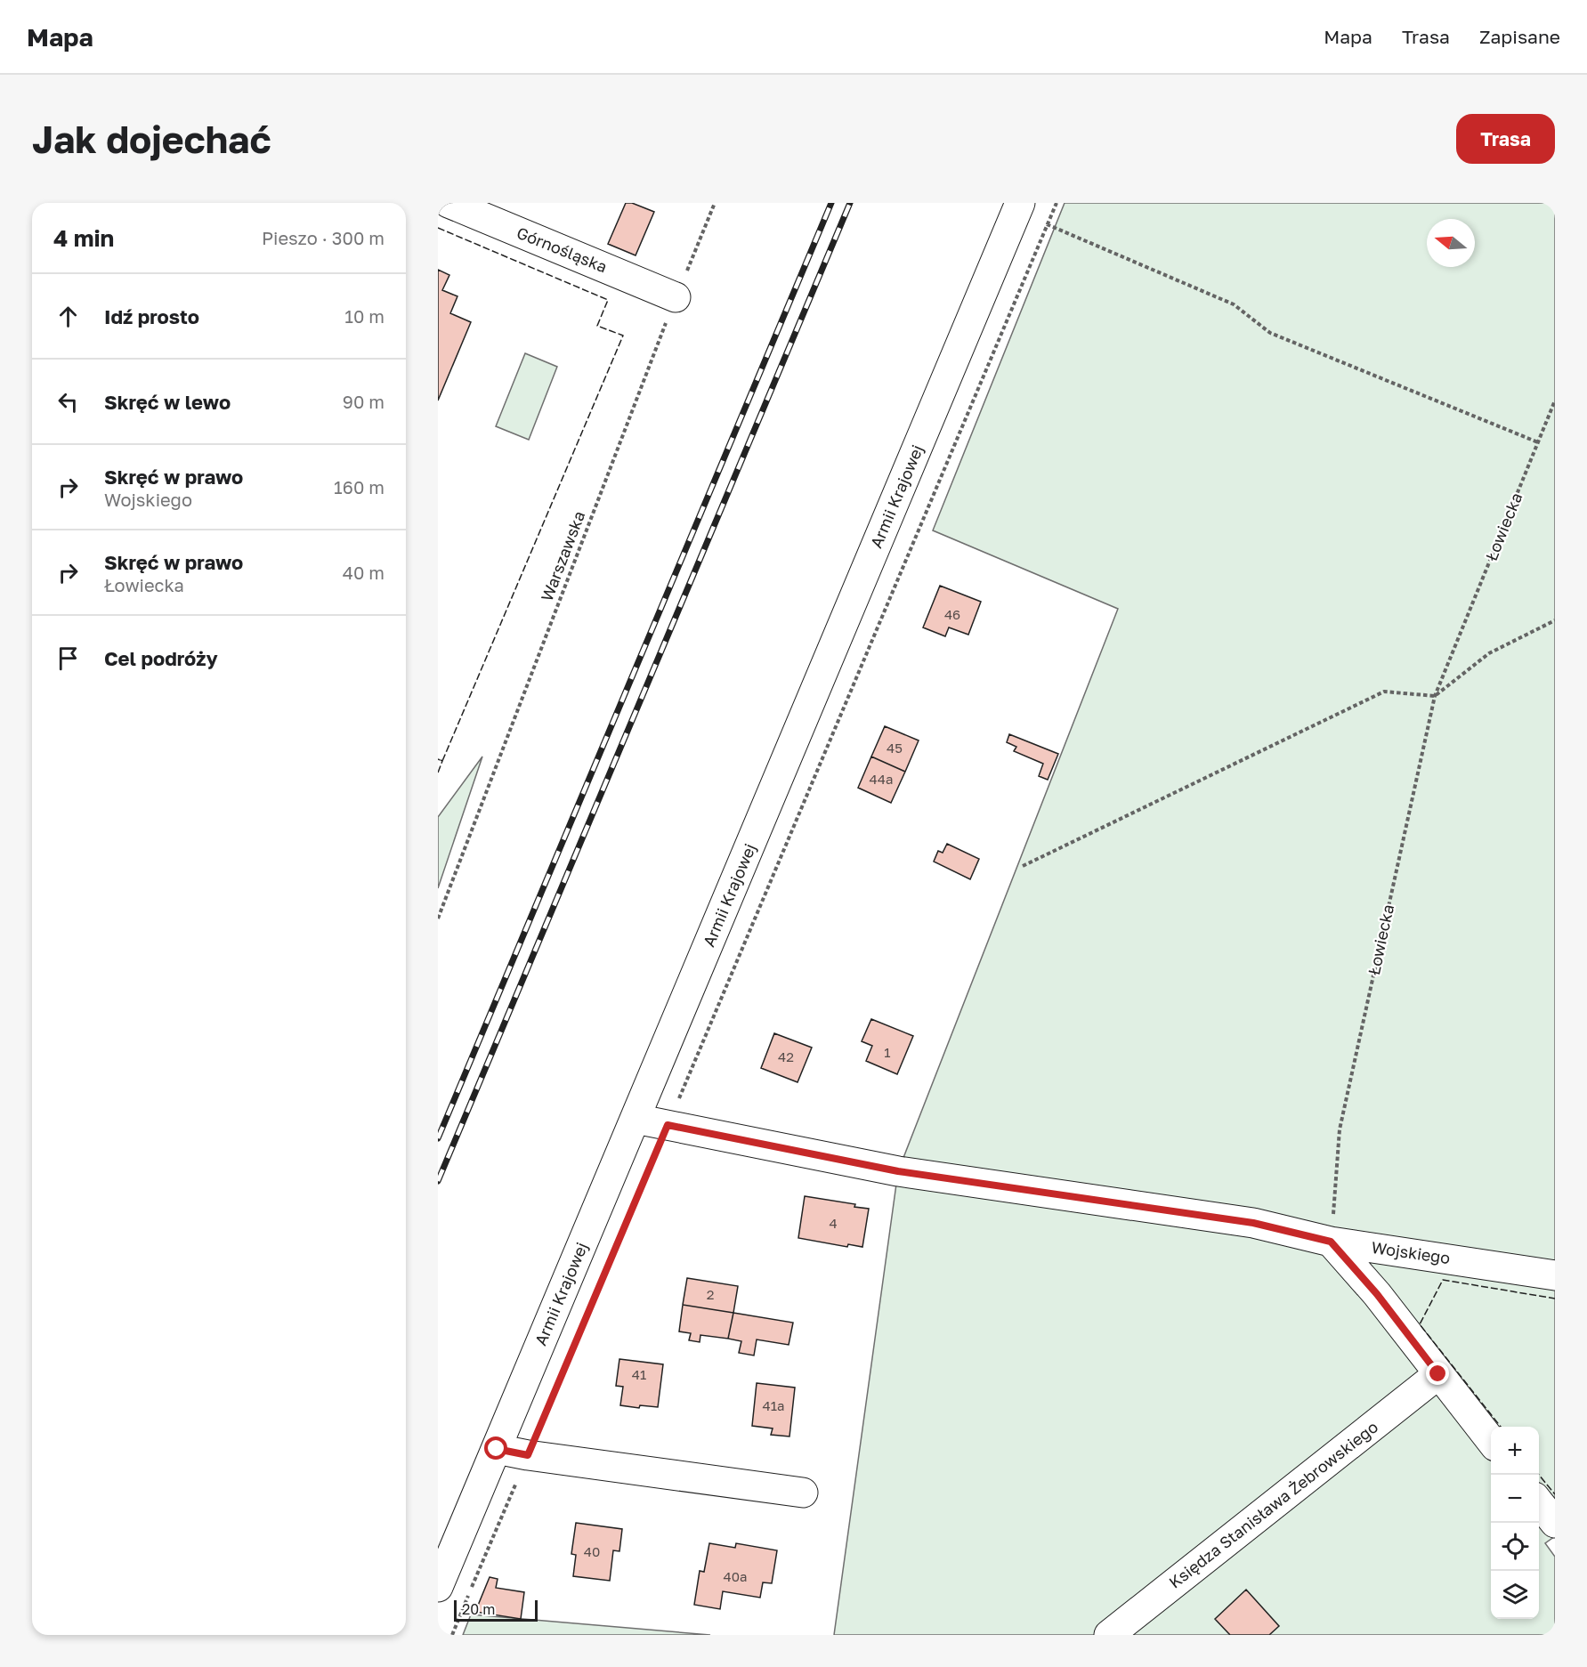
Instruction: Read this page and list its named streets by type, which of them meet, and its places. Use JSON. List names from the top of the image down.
{
  "streets": {
    "main road": [
      "Górnośląska",
      "Armii Krajowej",
      "Wojskiego",
      "Księdza Stanisława Żebrowskiego"
    ],
    "path": ["Łowiecka", "Warszawska"]
  },
  "crossings": [
    ["Górnośląska", "Warszawska"],
    ["Armii Krajowej", "Wojskiego"],
    ["Łowiecka", "Wojskiego"]
  ],
  "house_numbers": [
    "46",
    "45",
    "44a",
    "1",
    "42",
    "4",
    "2",
    "41",
    "41a",
    "40",
    "40a"
  ],
  "scale_bar": "20 m",
  "north": "left",
  "page": {
    "header": "Mapa",
    "nav": ["Mapa", "Trasa", "Zapisane"],
    "buttons": "Trasa",
    "title": "Jak dojechać",
    "heading": ["4 min", "Pieszo · 300 m"],
    "list": [
      ["Idź prosto", "10 m"],
      ["Skręć w lewo", "90 m"],
      ["Skręć w prawo", "Wojskiego", "160 m"],
      ["Skręć w prawo", "Łowiecka", "40 m"],
      "Cel podróży"
    ],
    "map_buttons": ["+", "−"],
    "scale": "20 m"
  }
}
